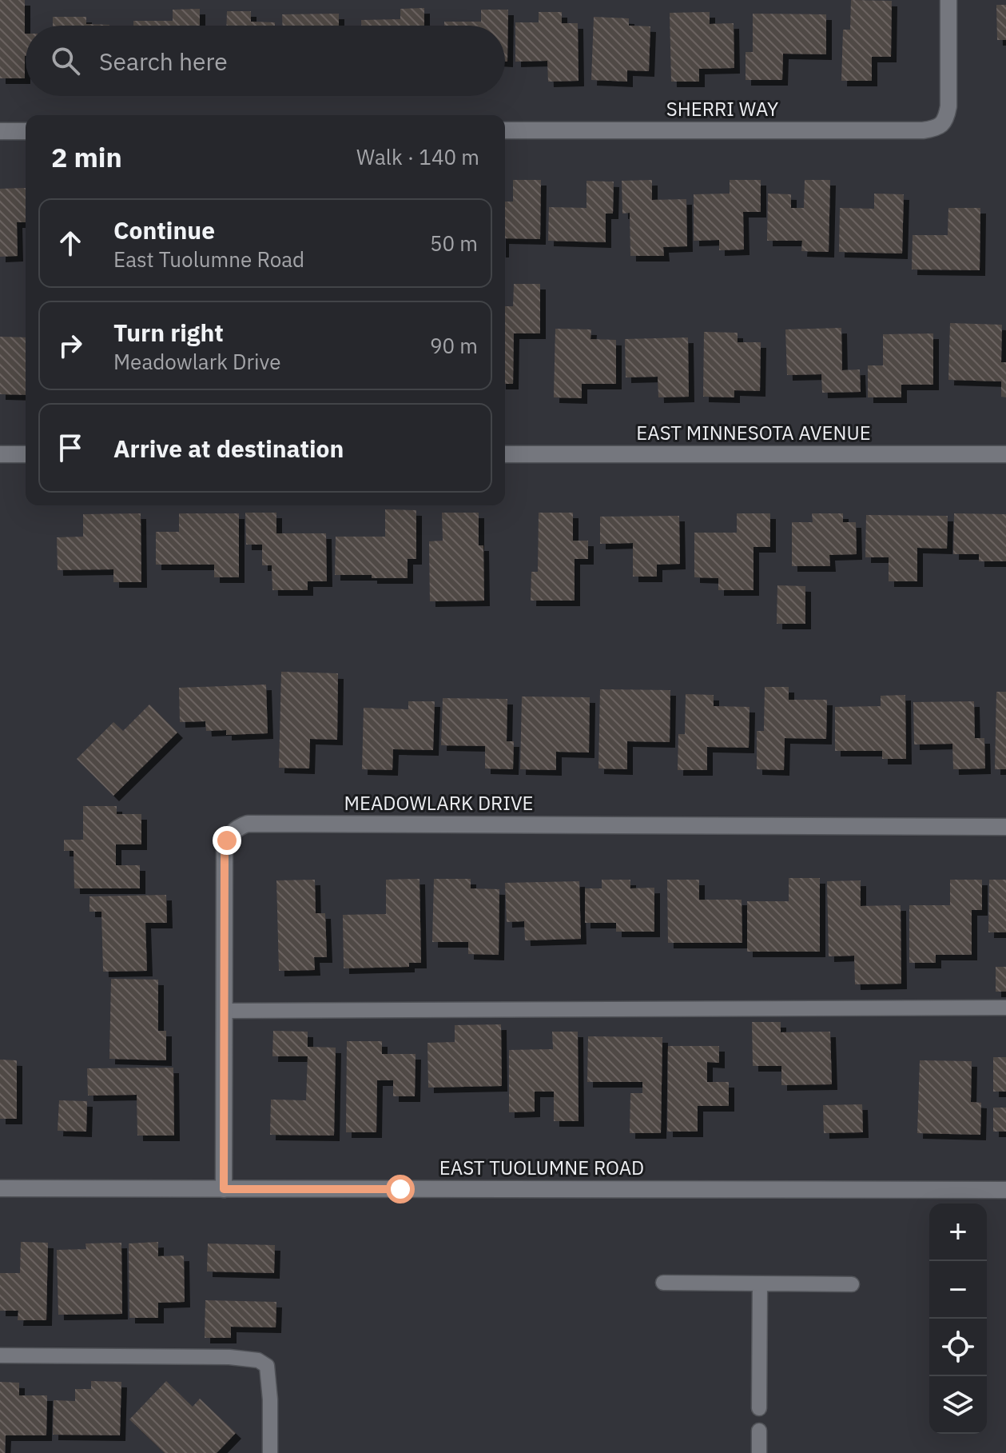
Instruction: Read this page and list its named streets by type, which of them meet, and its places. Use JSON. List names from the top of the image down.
{
  "streets": {
    "street": [
      "SHERRI WAY",
      "EAST MINNESOTA AVENUE",
      "MEADOWLARK DRIVE",
      "EAST TUOLUMNE ROAD"
    ]
  },
  "crossings": [
    ["MEADOWLARK DRIVE", "EAST TUOLUMNE ROAD"]
  ],
  "page": {
    "search": "Search here",
    "heading": ["2 min", "Walk · 140 m"],
    "list": [
      ["Continue", "East Tuolumne Road", "50 m"],
      ["Turn right", "Meadowlark Drive", "90 m"],
      "Arrive at destination"
    ],
    "map_buttons": ["+", "−"]
  }
}
